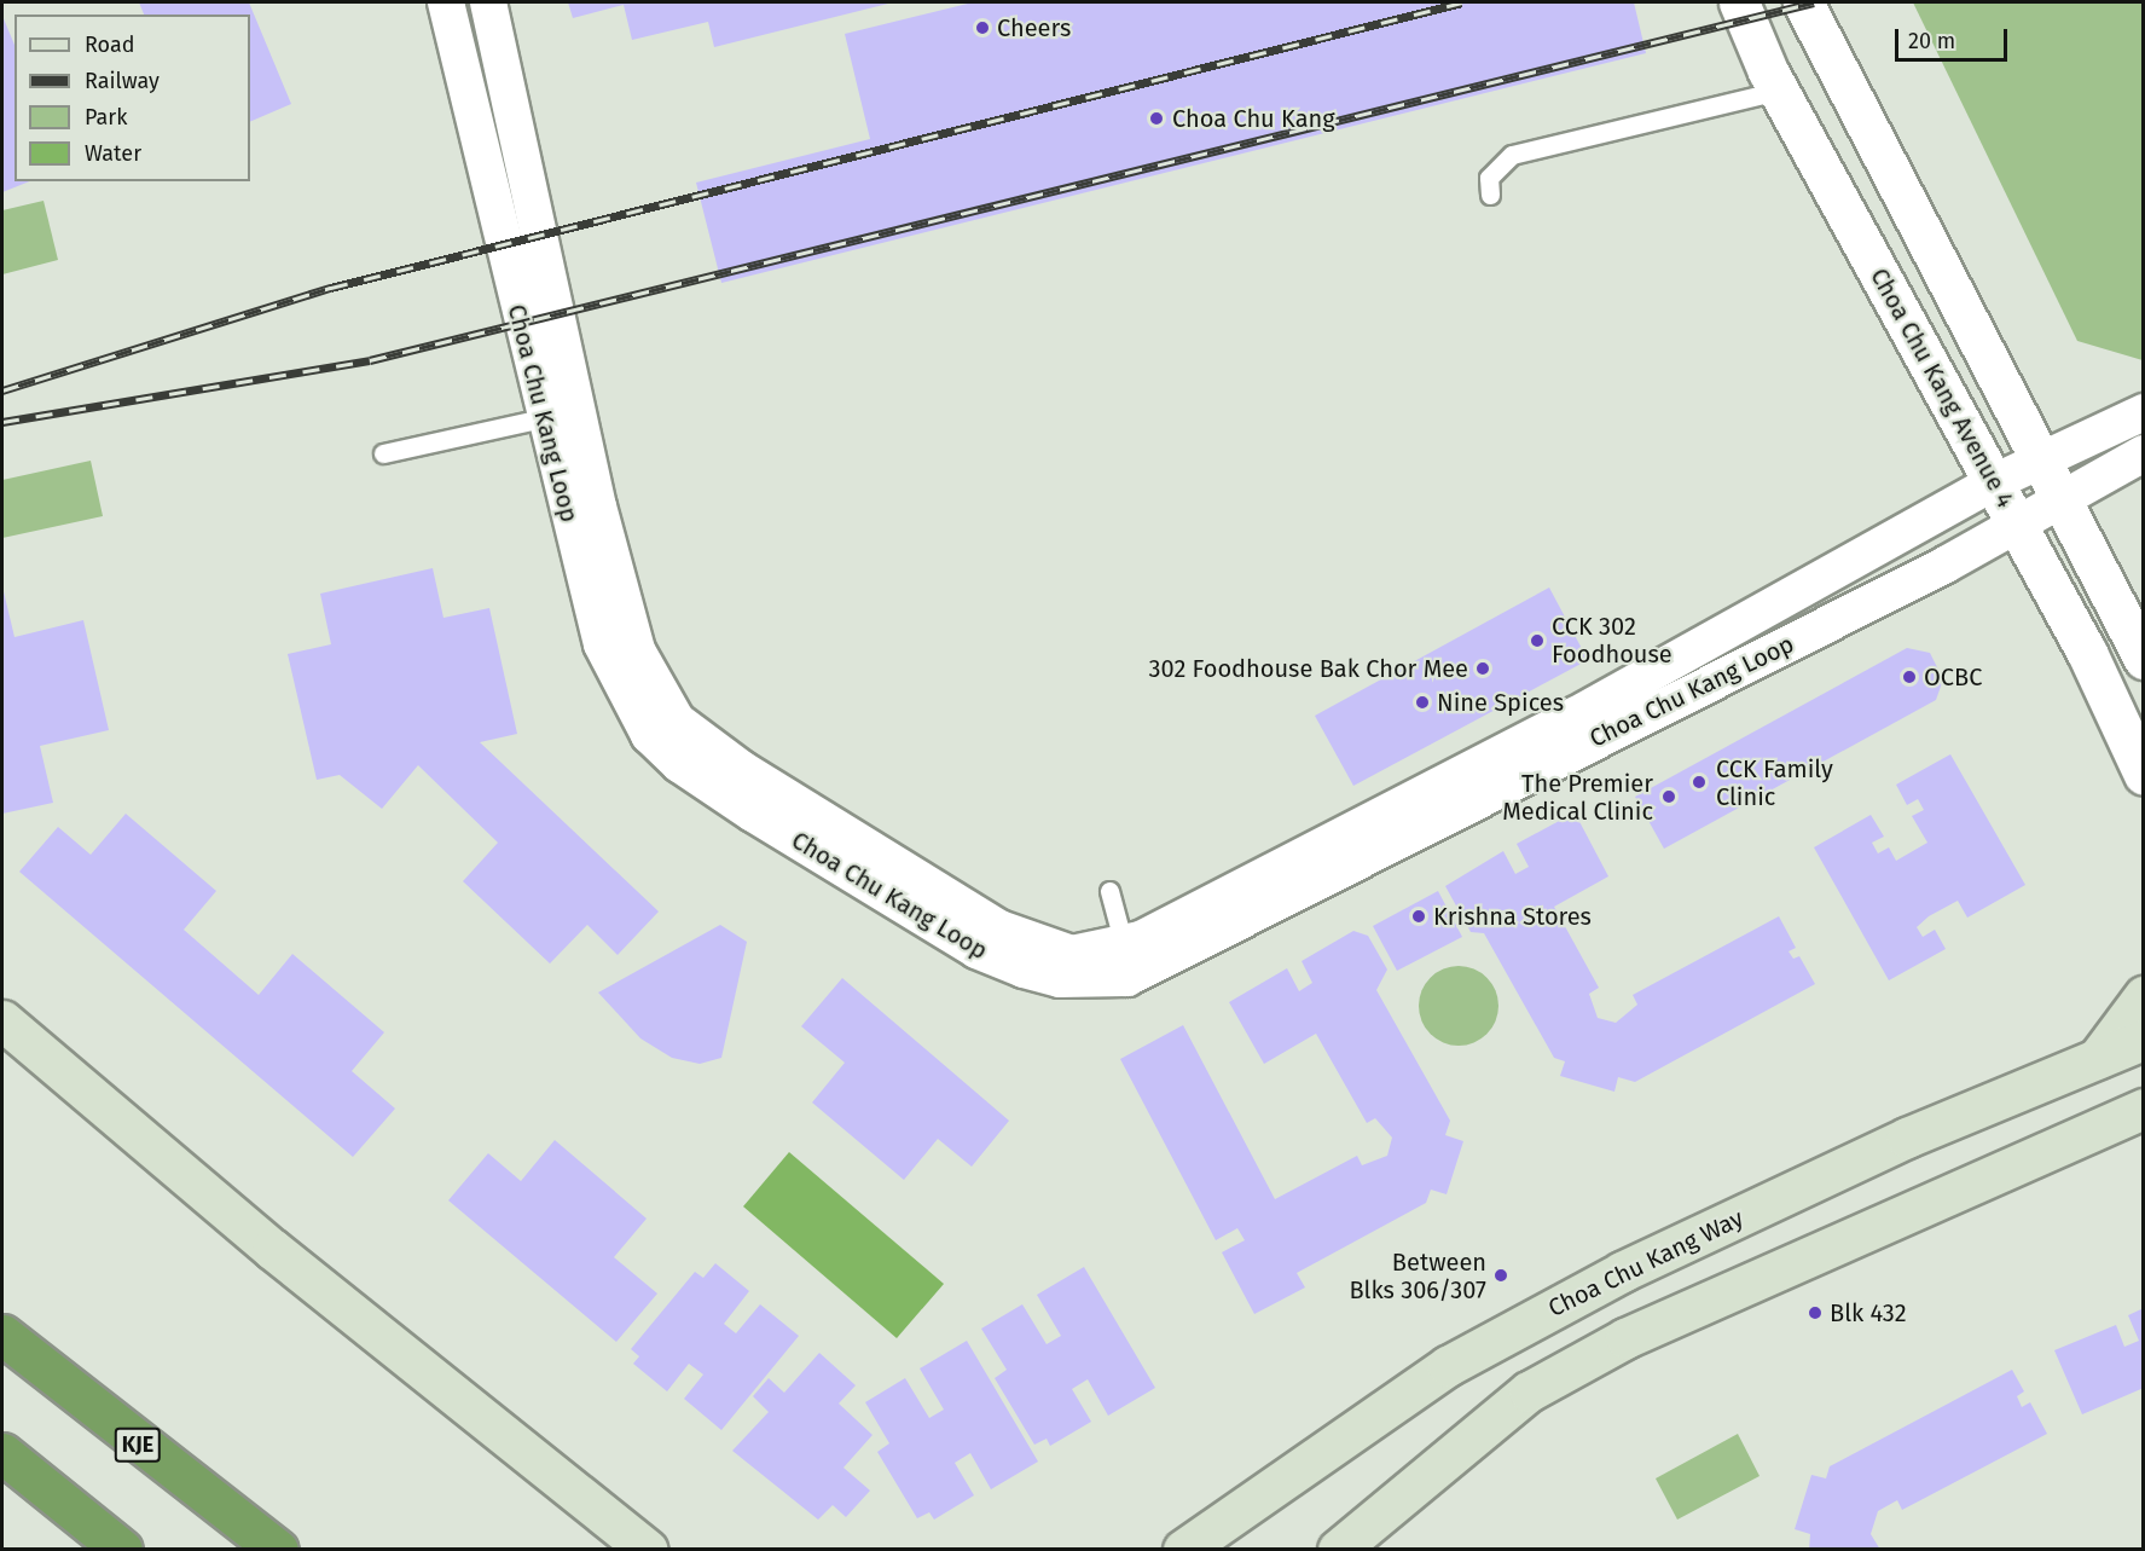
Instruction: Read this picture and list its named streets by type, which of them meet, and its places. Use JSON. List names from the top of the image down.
{
  "streets": {
    "highway": ["KJE"],
    "main road": ["Choa Chu Kang Way"],
    "street": ["Choa Chu Kang Avenue 4", "Choa Chu Kang Loop"]
  },
  "crossings": [
    ["Choa Chu Kang Avenue 4", "Choa Chu Kang Loop"]
  ],
  "places": [
    "Cheers",
    "Choa Chu Kang",
    "CCK 302 Foodhouse",
    "302 Foodhouse Bak Chor Mee",
    "OCBC",
    "Nine Spices",
    "CCK Family Clinic",
    "The Premier Medical Clinic",
    "Krishna Stores",
    "Between Blks 306/307",
    "Blk 432"
  ],
  "legend": [
    "Road",
    "Railway",
    "Park",
    "Water"
  ],
  "scale_bar": "20 m"
}
